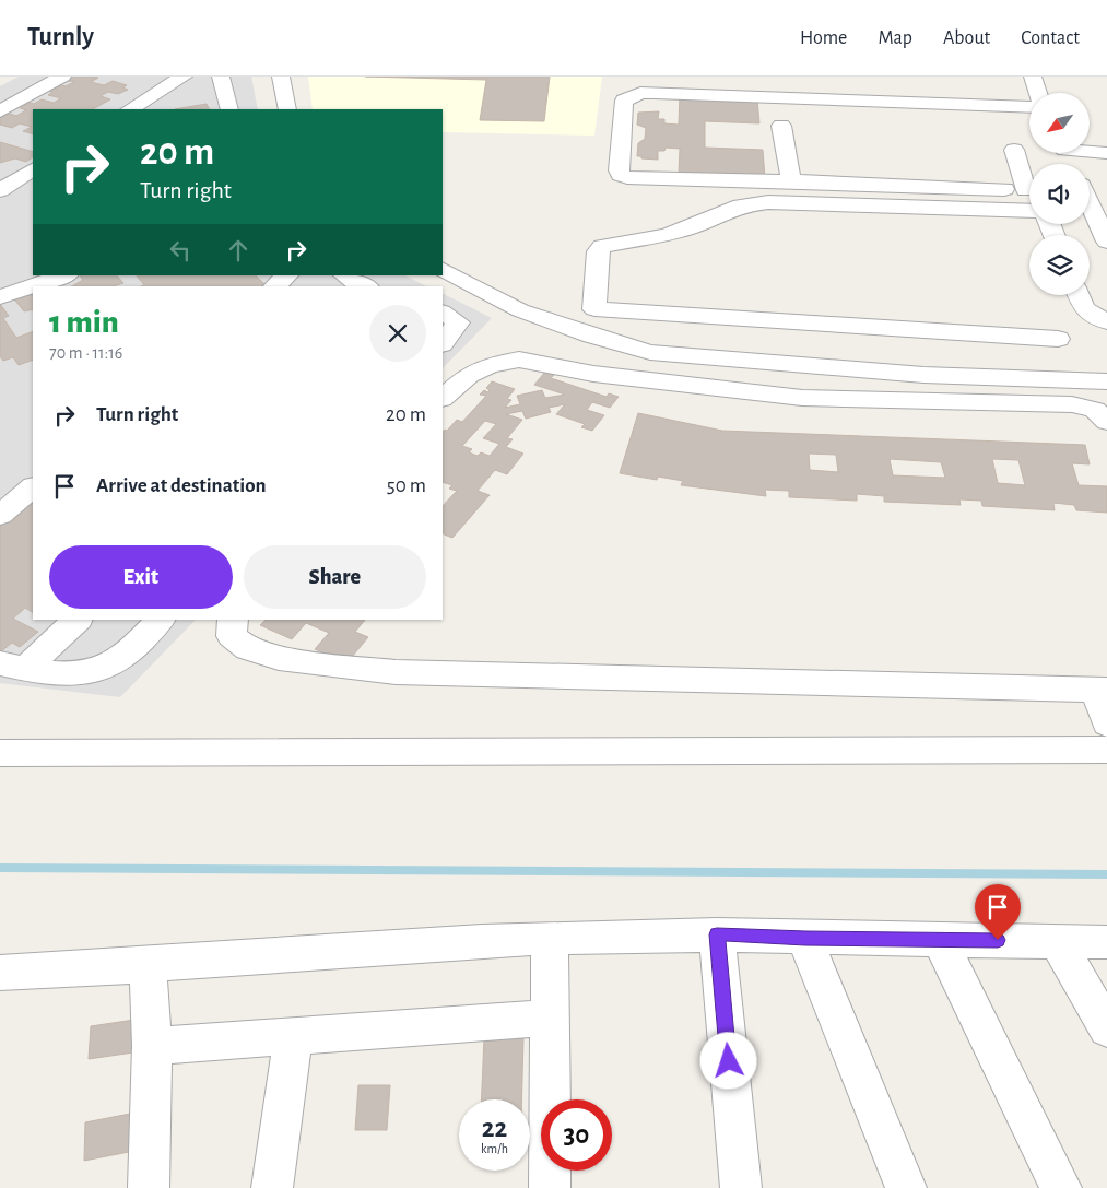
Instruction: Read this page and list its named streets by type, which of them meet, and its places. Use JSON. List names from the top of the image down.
{
  "north": "bottom left",
  "page": {
    "header": "Turnly",
    "nav": [
      "Home",
      "Map",
      "About",
      "Contact"
    ],
    "turn": ["20 m", "Turn right"],
    "heading": ["1 min", "70 m · 11:16"],
    "list": [
      {
        "name": "Turn right",
        "value": "20 m"
      },
      {
        "name": "Arrive at destination",
        "value": "50 m"
      }
    ],
    "buttons": ["Exit", "Share"],
    "speed": "22 km/h",
    "limit": "30"
  }
}
